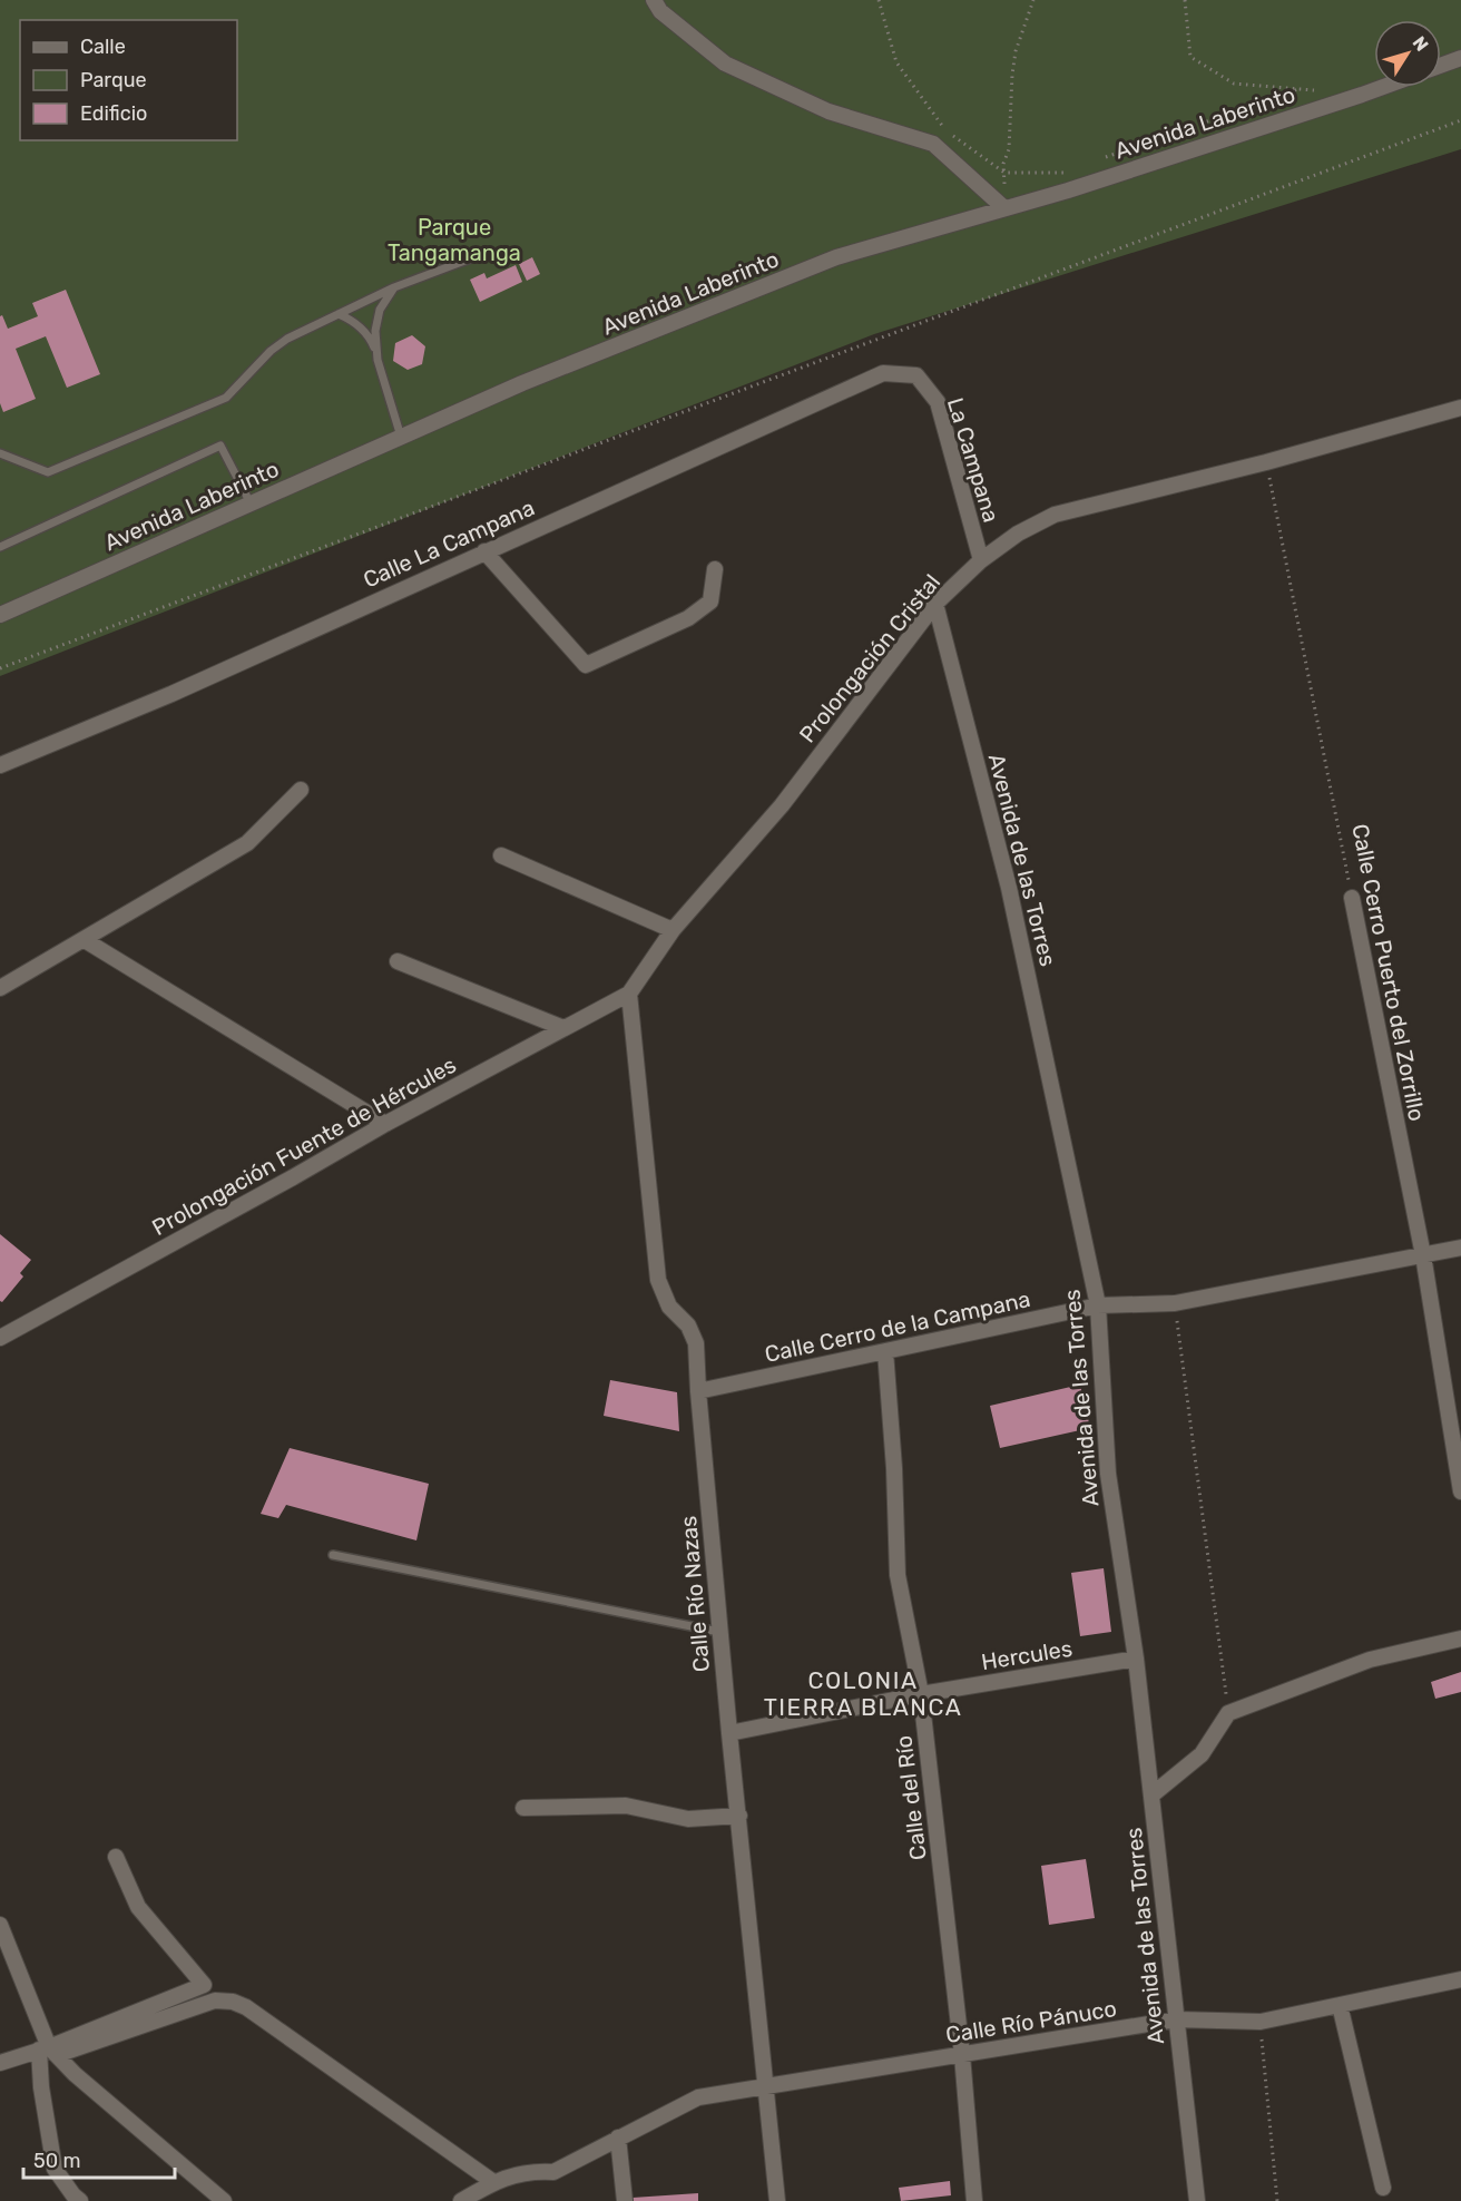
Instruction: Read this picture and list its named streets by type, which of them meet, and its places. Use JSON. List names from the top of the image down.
{
  "streets": {
    "street": [
      "Avenida Laberinto",
      "La Campana",
      "Calle La Campana",
      "Prolongación Cristal",
      "Avenida de las Torres",
      "Calle Cerro Puerto del Zorrillo",
      "Prolongación Fuente de Hércules",
      "Calle Cerro de la Campana",
      "Calle Río Nazas",
      "Hercules",
      "Calle del Río",
      "Calle Río Pánuco"
    ]
  },
  "crossings": [
    ["La Campana", "Calle La Campana"],
    ["La Campana", "Prolongación Cristal"],
    ["Prolongación Cristal", "Avenida de las Torres"],
    ["Prolongación Cristal", "Calle Cerro Puerto del Zorrillo"],
    ["Prolongación Cristal", "Prolongación Fuente de Hércules"],
    ["Prolongación Cristal", "Calle Río Nazas"],
    ["Avenida de las Torres", "Calle Cerro de la Campana"],
    ["Avenida de las Torres", "Hercules"],
    ["Avenida de las Torres", "Calle Río Pánuco"],
    ["Calle Cerro Puerto del Zorrillo", "Calle Cerro de la Campana"],
    ["Prolongación Fuente de Hércules", "Calle Río Nazas"],
    ["Calle Cerro de la Campana", "Calle Río Nazas"],
    ["Calle Cerro de la Campana", "Calle del Río"],
    ["Calle Río Nazas", "Hercules"],
    ["Calle Río Nazas", "Calle Río Pánuco"],
    ["Hercules", "Calle del Río"],
    ["Calle del Río", "Calle Río Pánuco"]
  ],
  "districts": ["COLONIA TIERRA BLANCA"],
  "parks": ["Parque Tangamanga"],
  "legend": ["Calle", "Parque", "Edificio"],
  "scale_bar": "50 m",
  "north": "top right"
}
